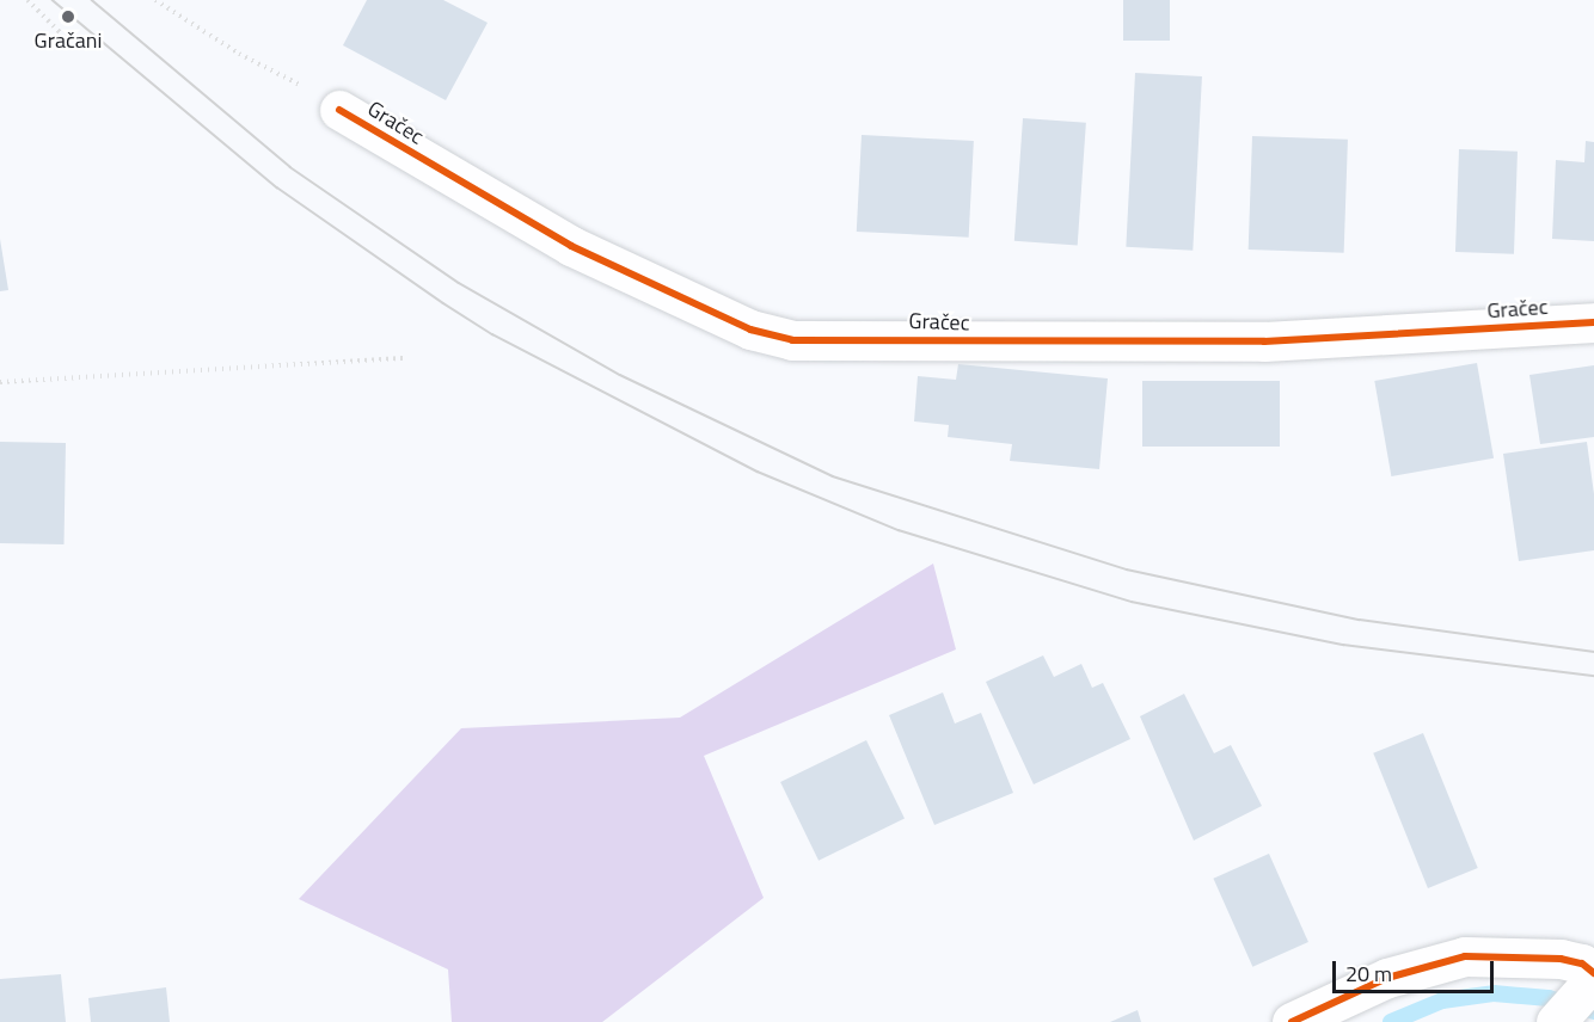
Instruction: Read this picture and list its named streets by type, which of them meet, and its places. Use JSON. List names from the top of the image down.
{
  "streets": {
    "street": ["Gračec"]
  },
  "places": ["Gračani"],
  "scale_bar": "20 m"
}
